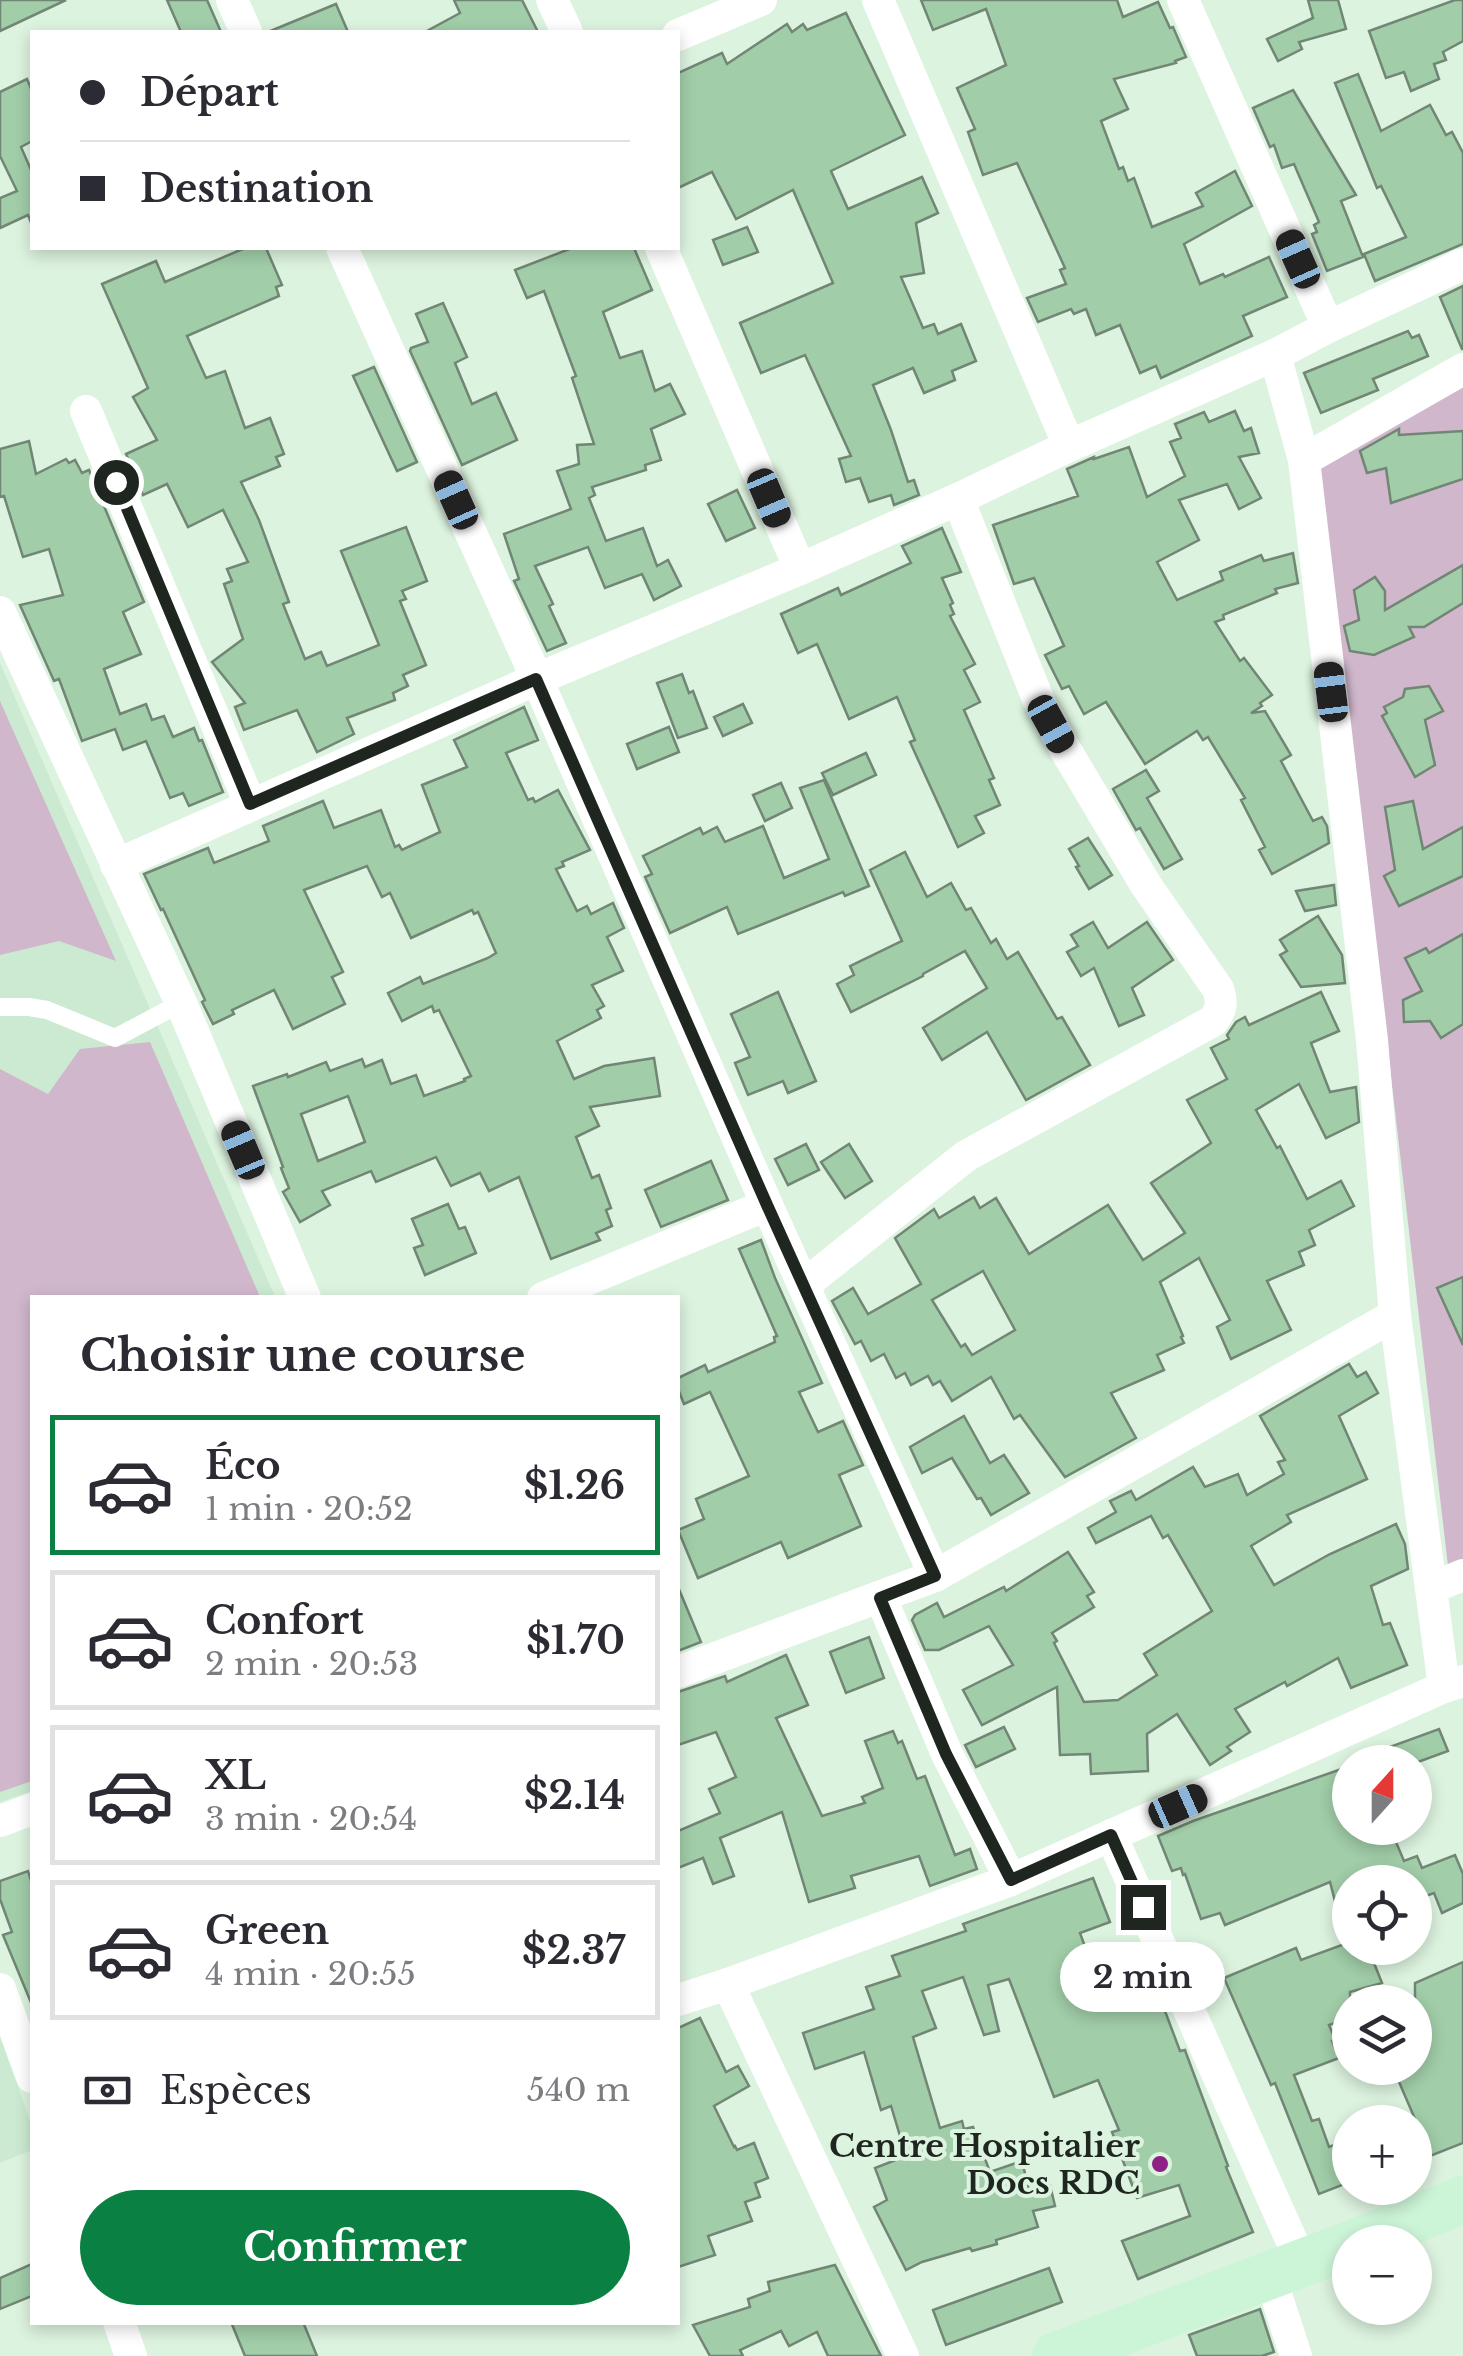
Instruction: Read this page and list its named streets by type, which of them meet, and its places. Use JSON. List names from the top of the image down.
{
  "places": ["Centre Hospitalier Docs RDC"],
  "north": "top",
  "page": {
    "banner": ["Départ", "Destination"],
    "heading": "Choisir une course",
    "list": [
      {
        "name": "Éco",
        "note": "1 min · 20:52",
        "value": "$1.26"
      },
      {
        "name": "Confort",
        "note": "2 min · 20:53",
        "value": "$1.70"
      },
      {
        "name": "XL",
        "note": "3 min · 20:54",
        "value": "$2.14"
      },
      {
        "name": "Green",
        "note": "4 min · 20:55",
        "value": "$2.37"
      }
    ],
    "map_buttons": ["+", "−"],
    "bubble": "2 min",
    "pay": ["Espèces", "540 m"],
    "buttons": "Confirmer"
  }
}
